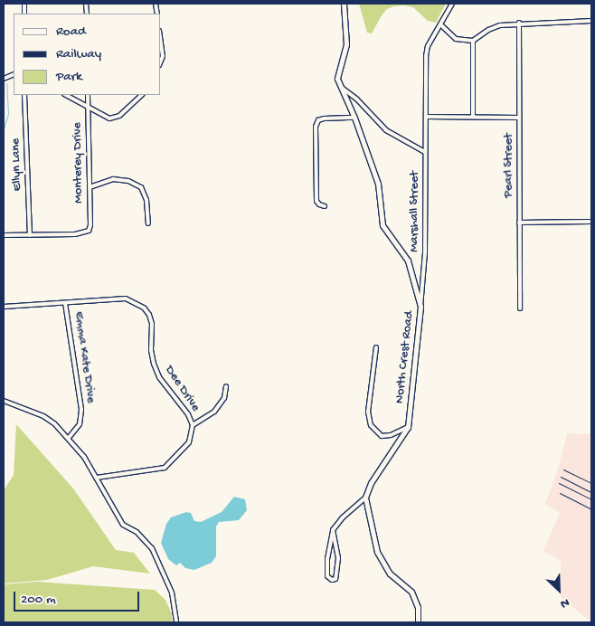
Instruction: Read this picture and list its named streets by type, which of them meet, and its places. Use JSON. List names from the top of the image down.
{
  "streets": {
    "street": [
      "Monterey Drive",
      "Ellyn Lane",
      "Pearl Street",
      "Marshall Street",
      "Emma Kate Drive",
      "North Crest Road",
      "Dee Drive"
    ]
  },
  "crossings": [
    ["Monterey Drive", "Ellyn Lane"],
    ["Marshall Street", "North Crest Road"],
    ["Emma Kate Drive", "Dee Drive"]
  ],
  "legend": ["Road", "Railway", "Park"],
  "scale_bar": "200 m",
  "north": "bottom right"
}
